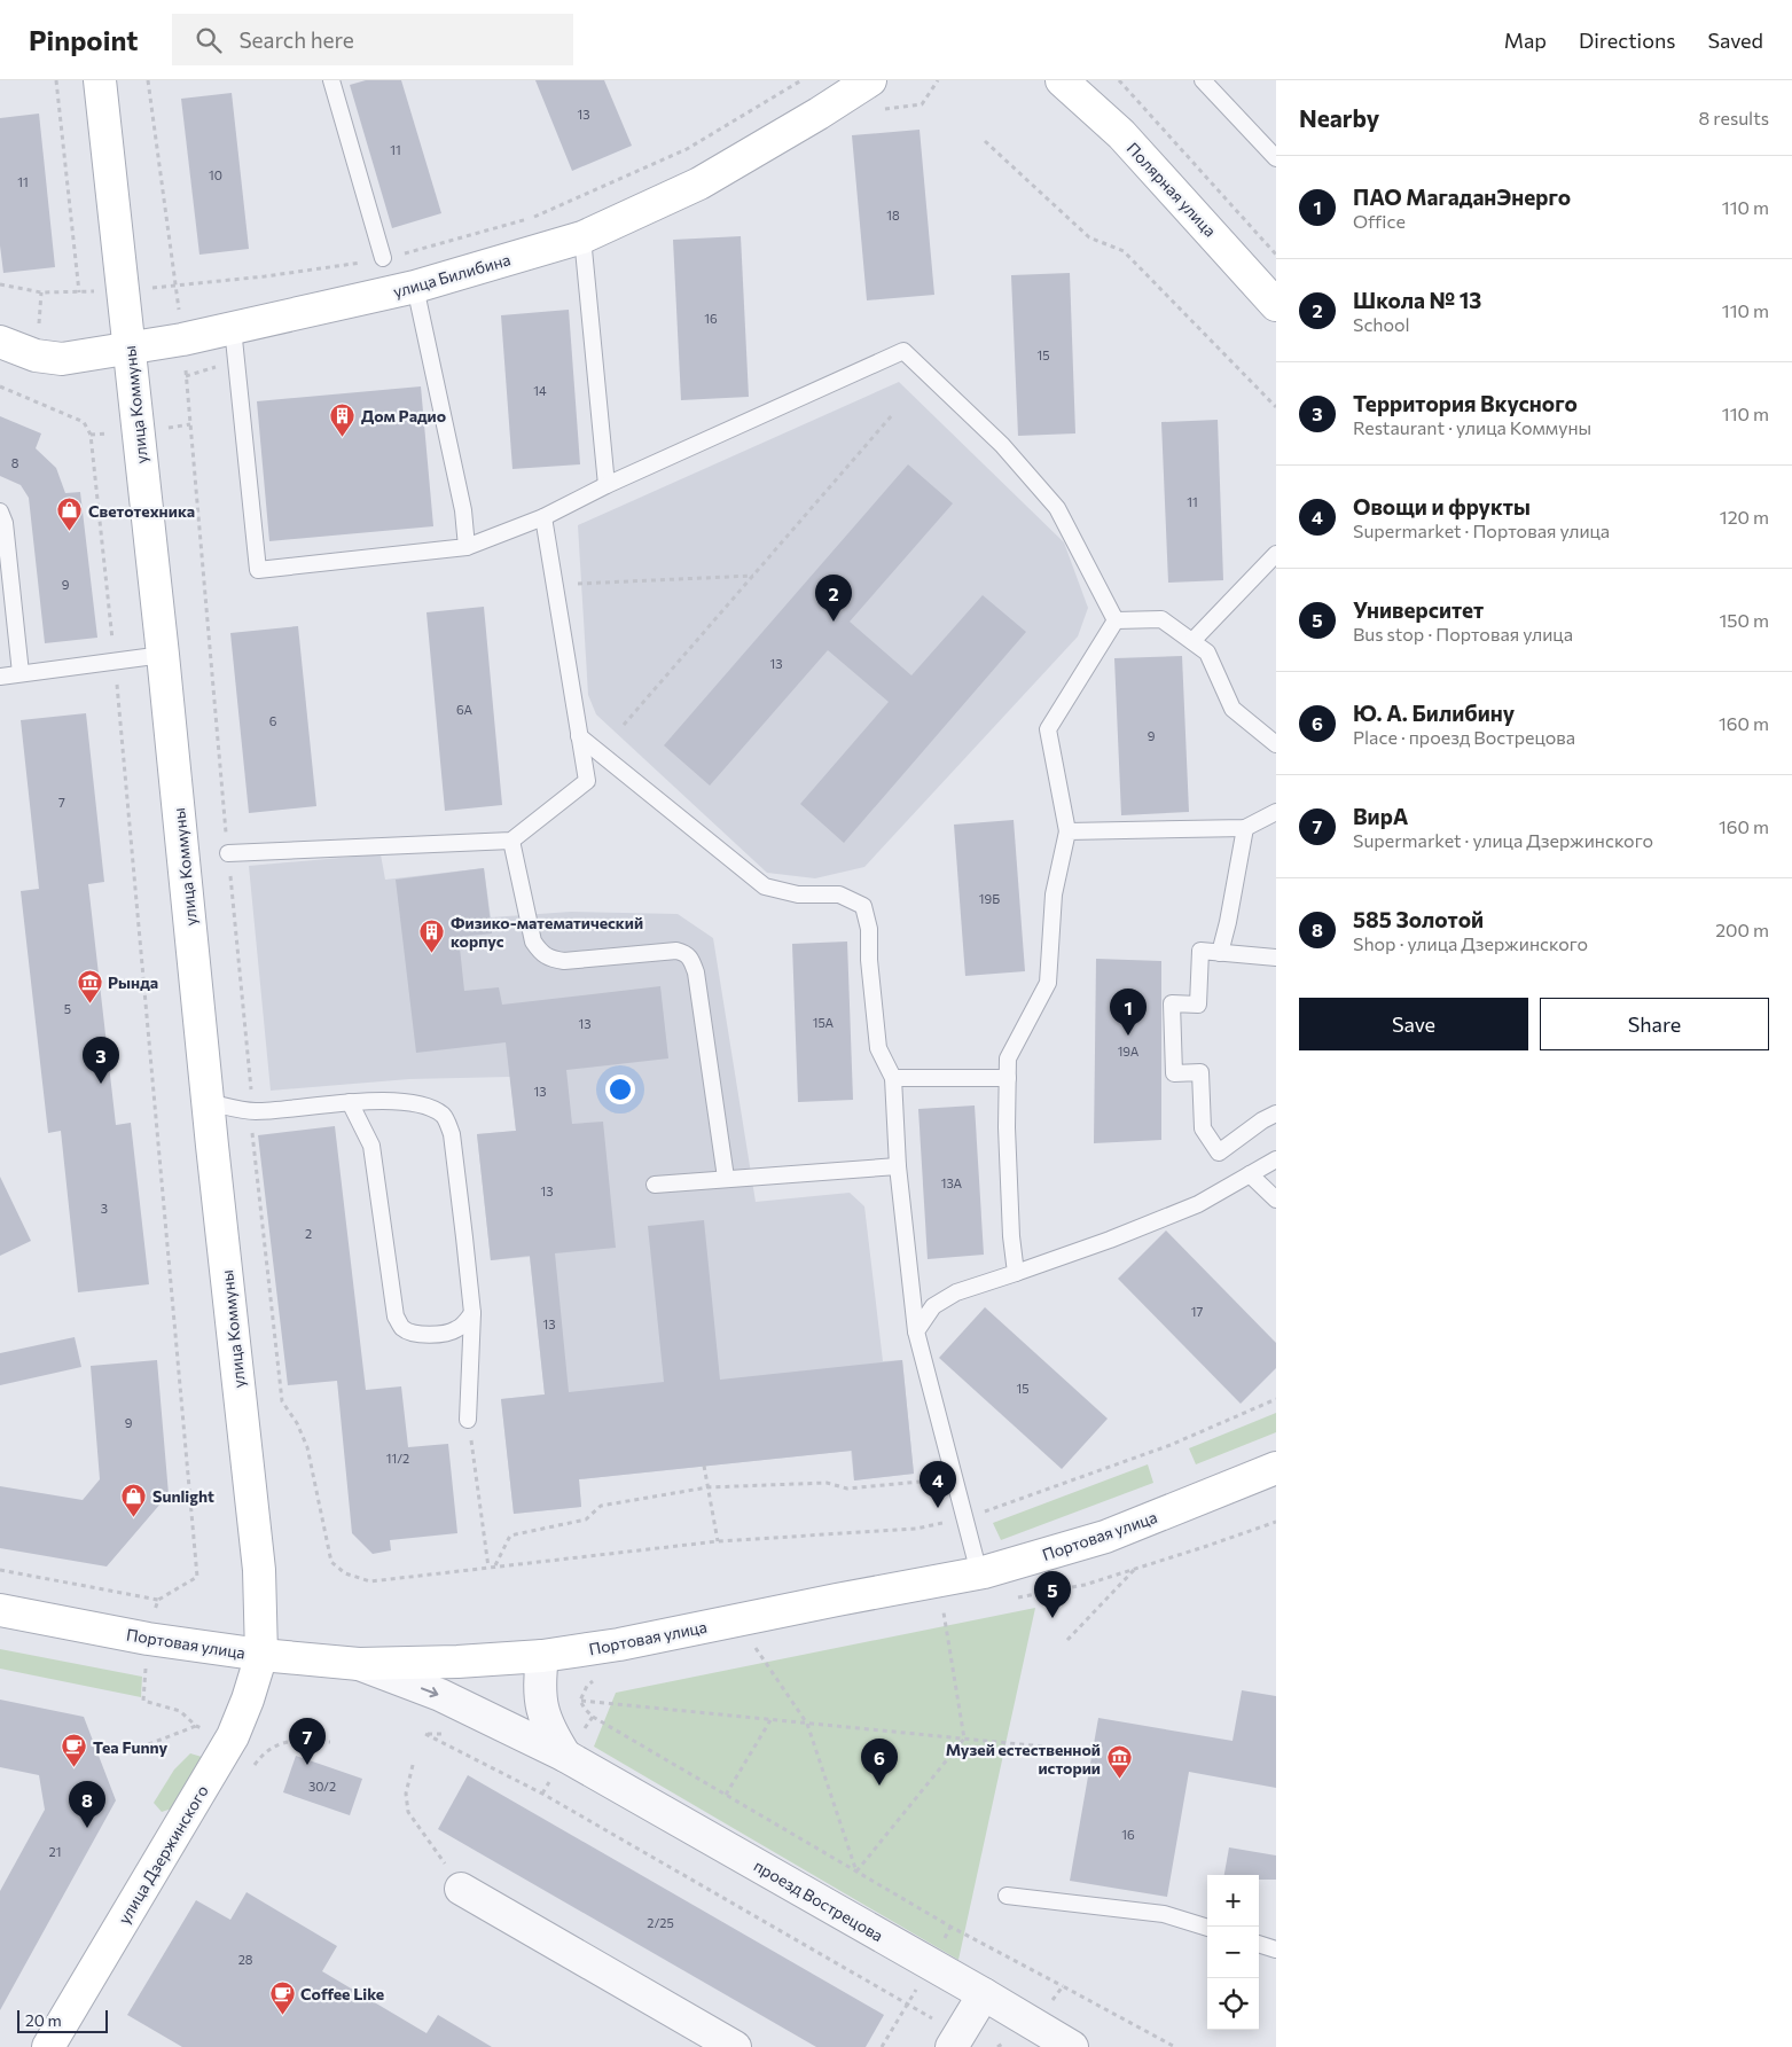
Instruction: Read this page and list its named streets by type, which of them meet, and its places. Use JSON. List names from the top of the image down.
{
  "streets": {
    "street": [
      "Полярная улица",
      "улица Билибина",
      "улица Коммуны",
      "Портовая улица",
      "улица Дзержинского",
      "проезд Вострецова"
    ]
  },
  "crossings": [
    ["улица Билибина", "улица Коммуны"],
    ["улица Коммуны", "Портовая улица"],
    ["улица Коммуны", "улица Дзержинского"],
    ["Портовая улица", "улица Дзержинского"],
    ["Портовая улица", "проезд Вострецова"]
  ],
  "places": {
    "building": ["Дом Радио", "Физико-математический корпус"],
    "shop": ["Светотехника", "Sunlight"],
    "museum": ["Рында", "Музей естественной истории"],
    "cafe": ["Tea Funny", "Coffee Like"]
  },
  "house_numbers": [
    "13",
    "11",
    "10",
    "11",
    "18",
    "16",
    "15",
    "14",
    "8",
    "11",
    "9",
    "13",
    "6А",
    "6",
    "9",
    "7",
    "19Б",
    "5",
    "15А",
    "13",
    "19А",
    "13",
    "13А",
    "13",
    "3",
    "2",
    "17",
    "13",
    "15",
    "9",
    "11/2",
    "30/2",
    "16",
    "21",
    "2/25",
    "28"
  ],
  "scale_bar": "20 m",
  "page": {
    "header": "Pinpoint",
    "search": "Search here",
    "nav": ["Map", "Directions", "Saved"],
    "heading": ["Nearby", "8 results"],
    "list": [
      {
        "mark": "1",
        "name": "ПАО МагаданЭнерго",
        "note": "Office",
        "value": "110 m"
      },
      {
        "mark": "2",
        "name": "Школа № 13",
        "note": "School",
        "value": "110 m"
      },
      {
        "mark": "3",
        "name": "Территория Вкусного",
        "note": "Restaurant · улица Коммуны",
        "value": "110 m"
      },
      {
        "mark": "4",
        "name": "Овощи и фрукты",
        "note": "Supermarket · Портовая улица",
        "value": "120 m"
      },
      {
        "mark": "5",
        "name": "Университет",
        "note": "Bus stop · Портовая улица",
        "value": "150 m"
      },
      {
        "mark": "6",
        "name": "Ю. А. Билибину",
        "note": "Place · проезд Вострецова",
        "value": "160 m"
      },
      {
        "mark": "7",
        "name": "ВирА",
        "note": "Supermarket · улица Дзержинского",
        "value": "160 m"
      },
      {
        "mark": "8",
        "name": "585 Золотой",
        "note": "Shop · улица Дзержинского",
        "value": "200 m"
      }
    ],
    "pins": [
      "2",
      "1",
      "3",
      "4",
      "5",
      "7",
      "6",
      "8"
    ],
    "buttons": ["Save", "Share"],
    "map_buttons": ["+", "−"],
    "scale": "20 m"
  }
}
